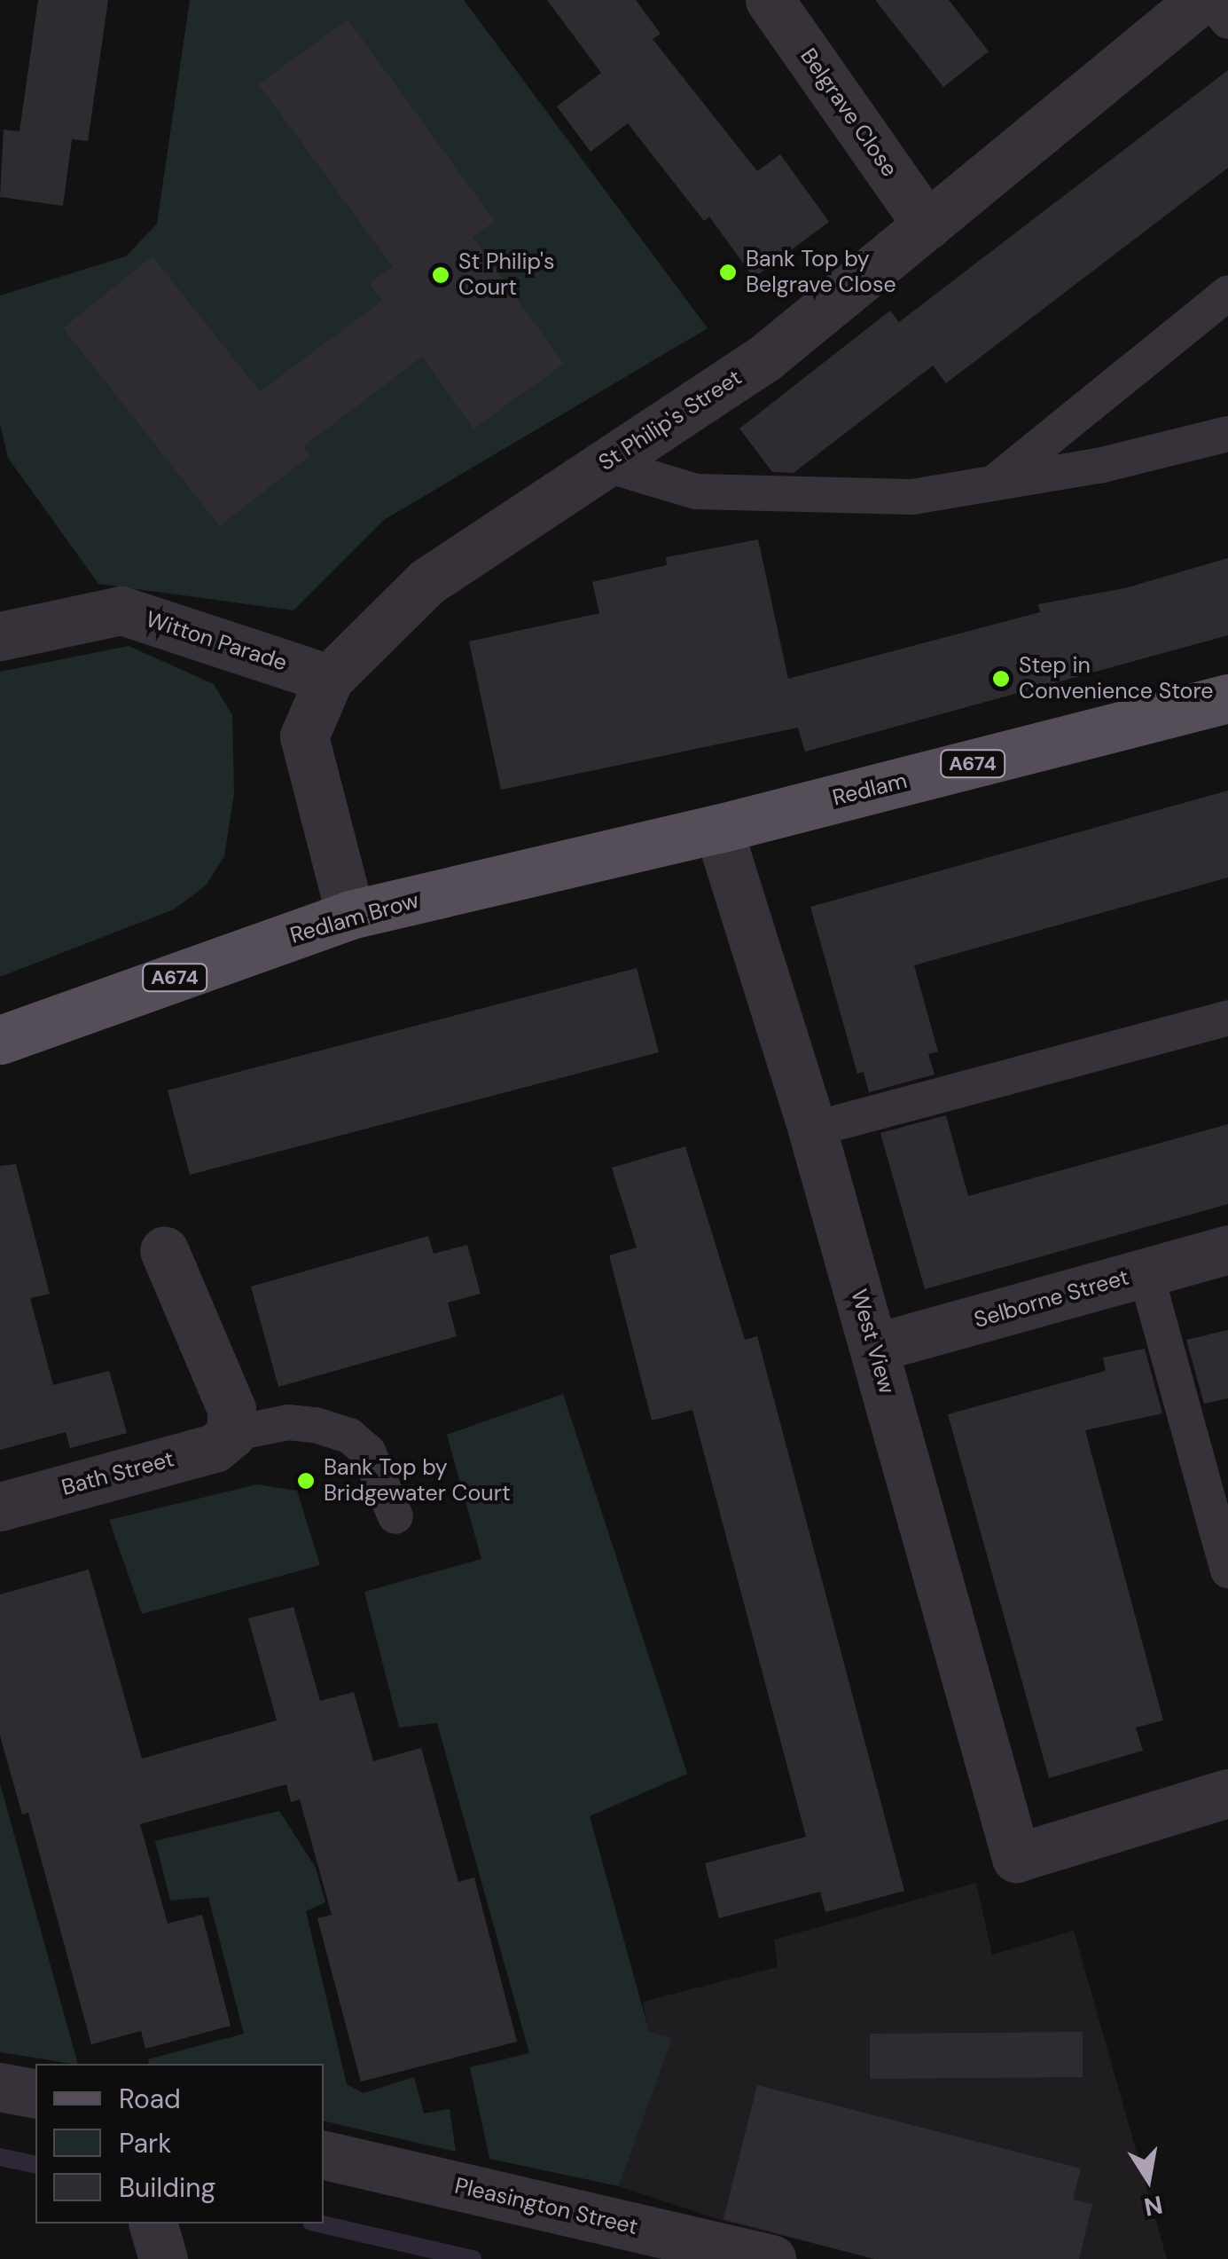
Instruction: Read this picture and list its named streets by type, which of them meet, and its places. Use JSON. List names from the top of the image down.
{
  "streets": {
    "main road": ["A674", "Redlam", "Redlam Brow"],
    "street": [
      "Belgrave Close",
      "St Philip's Street",
      "Witton Parade",
      "Selborne Street",
      "West View",
      "Bath Street",
      "Pleasington Street"
    ]
  },
  "crossings": [
    ["Belgrave Close", "St Philip's Street"],
    ["St Philip's Street", "Witton Parade"],
    ["St Philip's Street", "Redlam Brow"],
    ["Redlam", "Redlam Brow"],
    ["Redlam", "West View"],
    ["Redlam Brow", "West View"],
    ["Selborne Street", "West View"]
  ],
  "places": [
    "Bank Top by Belgrave Close",
    "St Philip's Court",
    "Step in Convenience Store",
    "Bank Top by Bridgewater Court"
  ],
  "legend": ["Road", "Park", "Building"],
  "north": "bottom"
}
